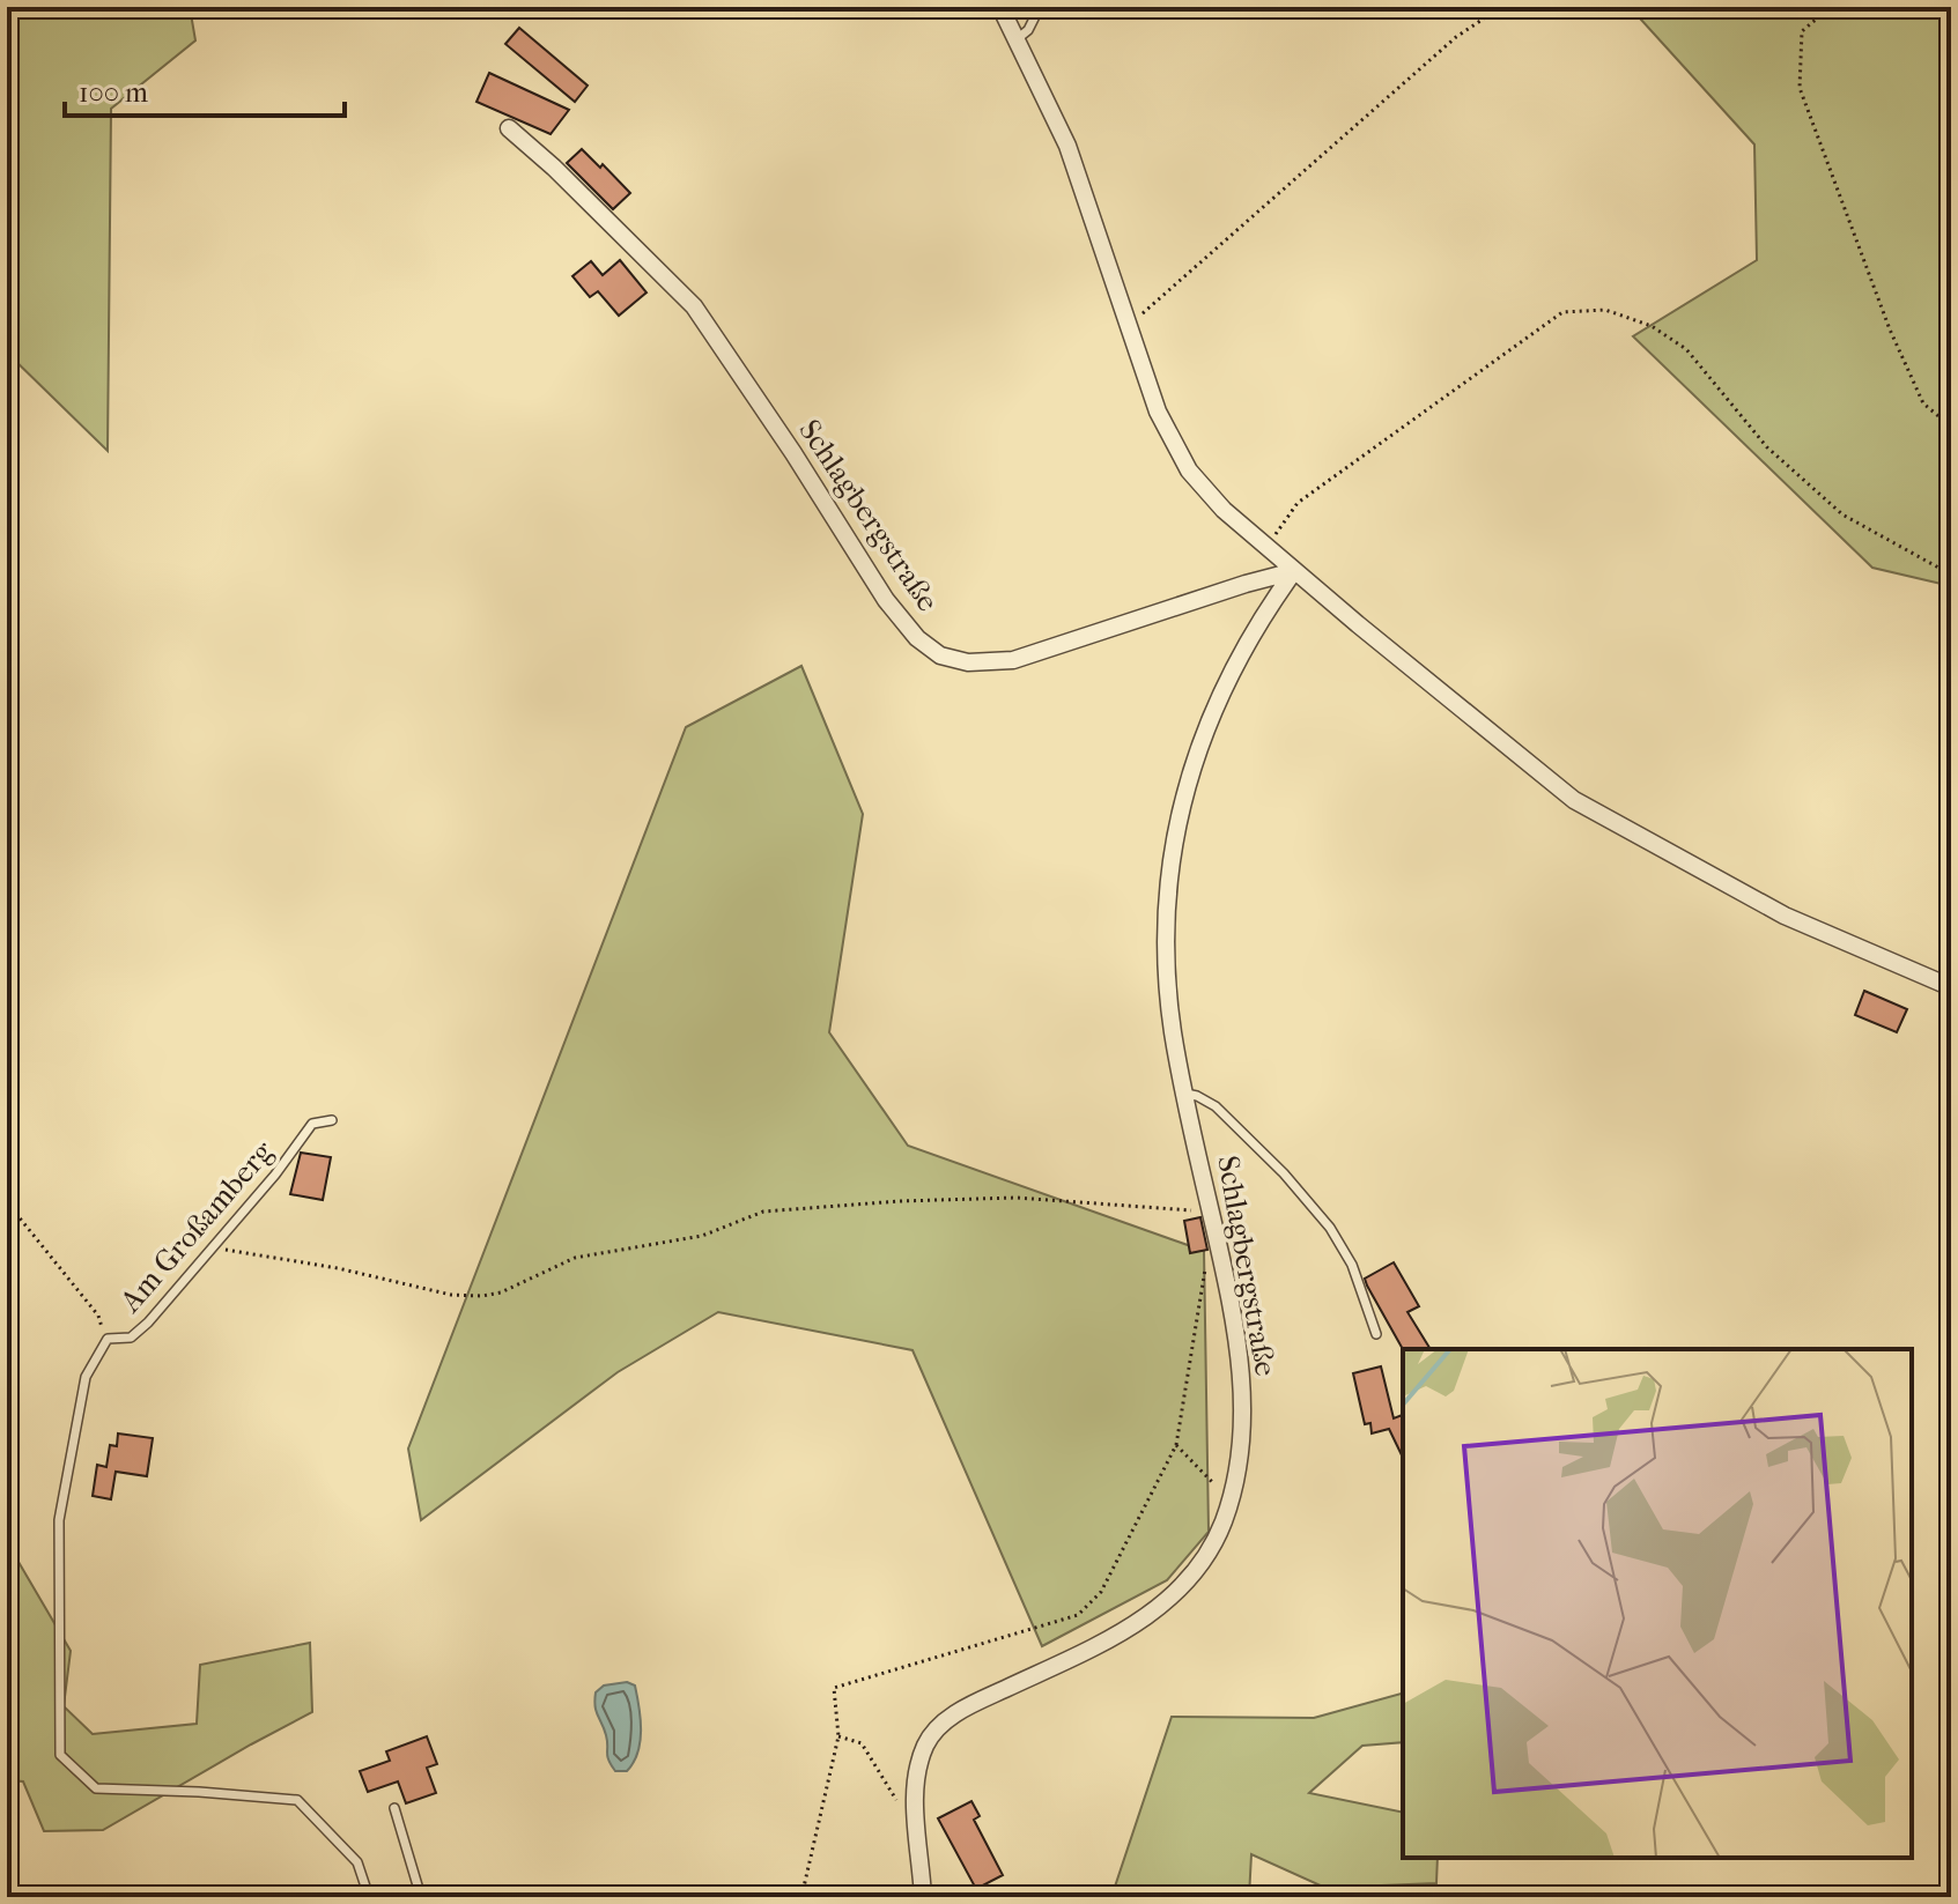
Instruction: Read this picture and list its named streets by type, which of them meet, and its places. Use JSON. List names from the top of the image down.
{
  "streets": {
    "street": ["Schlagbergstraße"],
    "lane": ["Am Großamberg"]
  },
  "scale_bar": "100 m"
}
